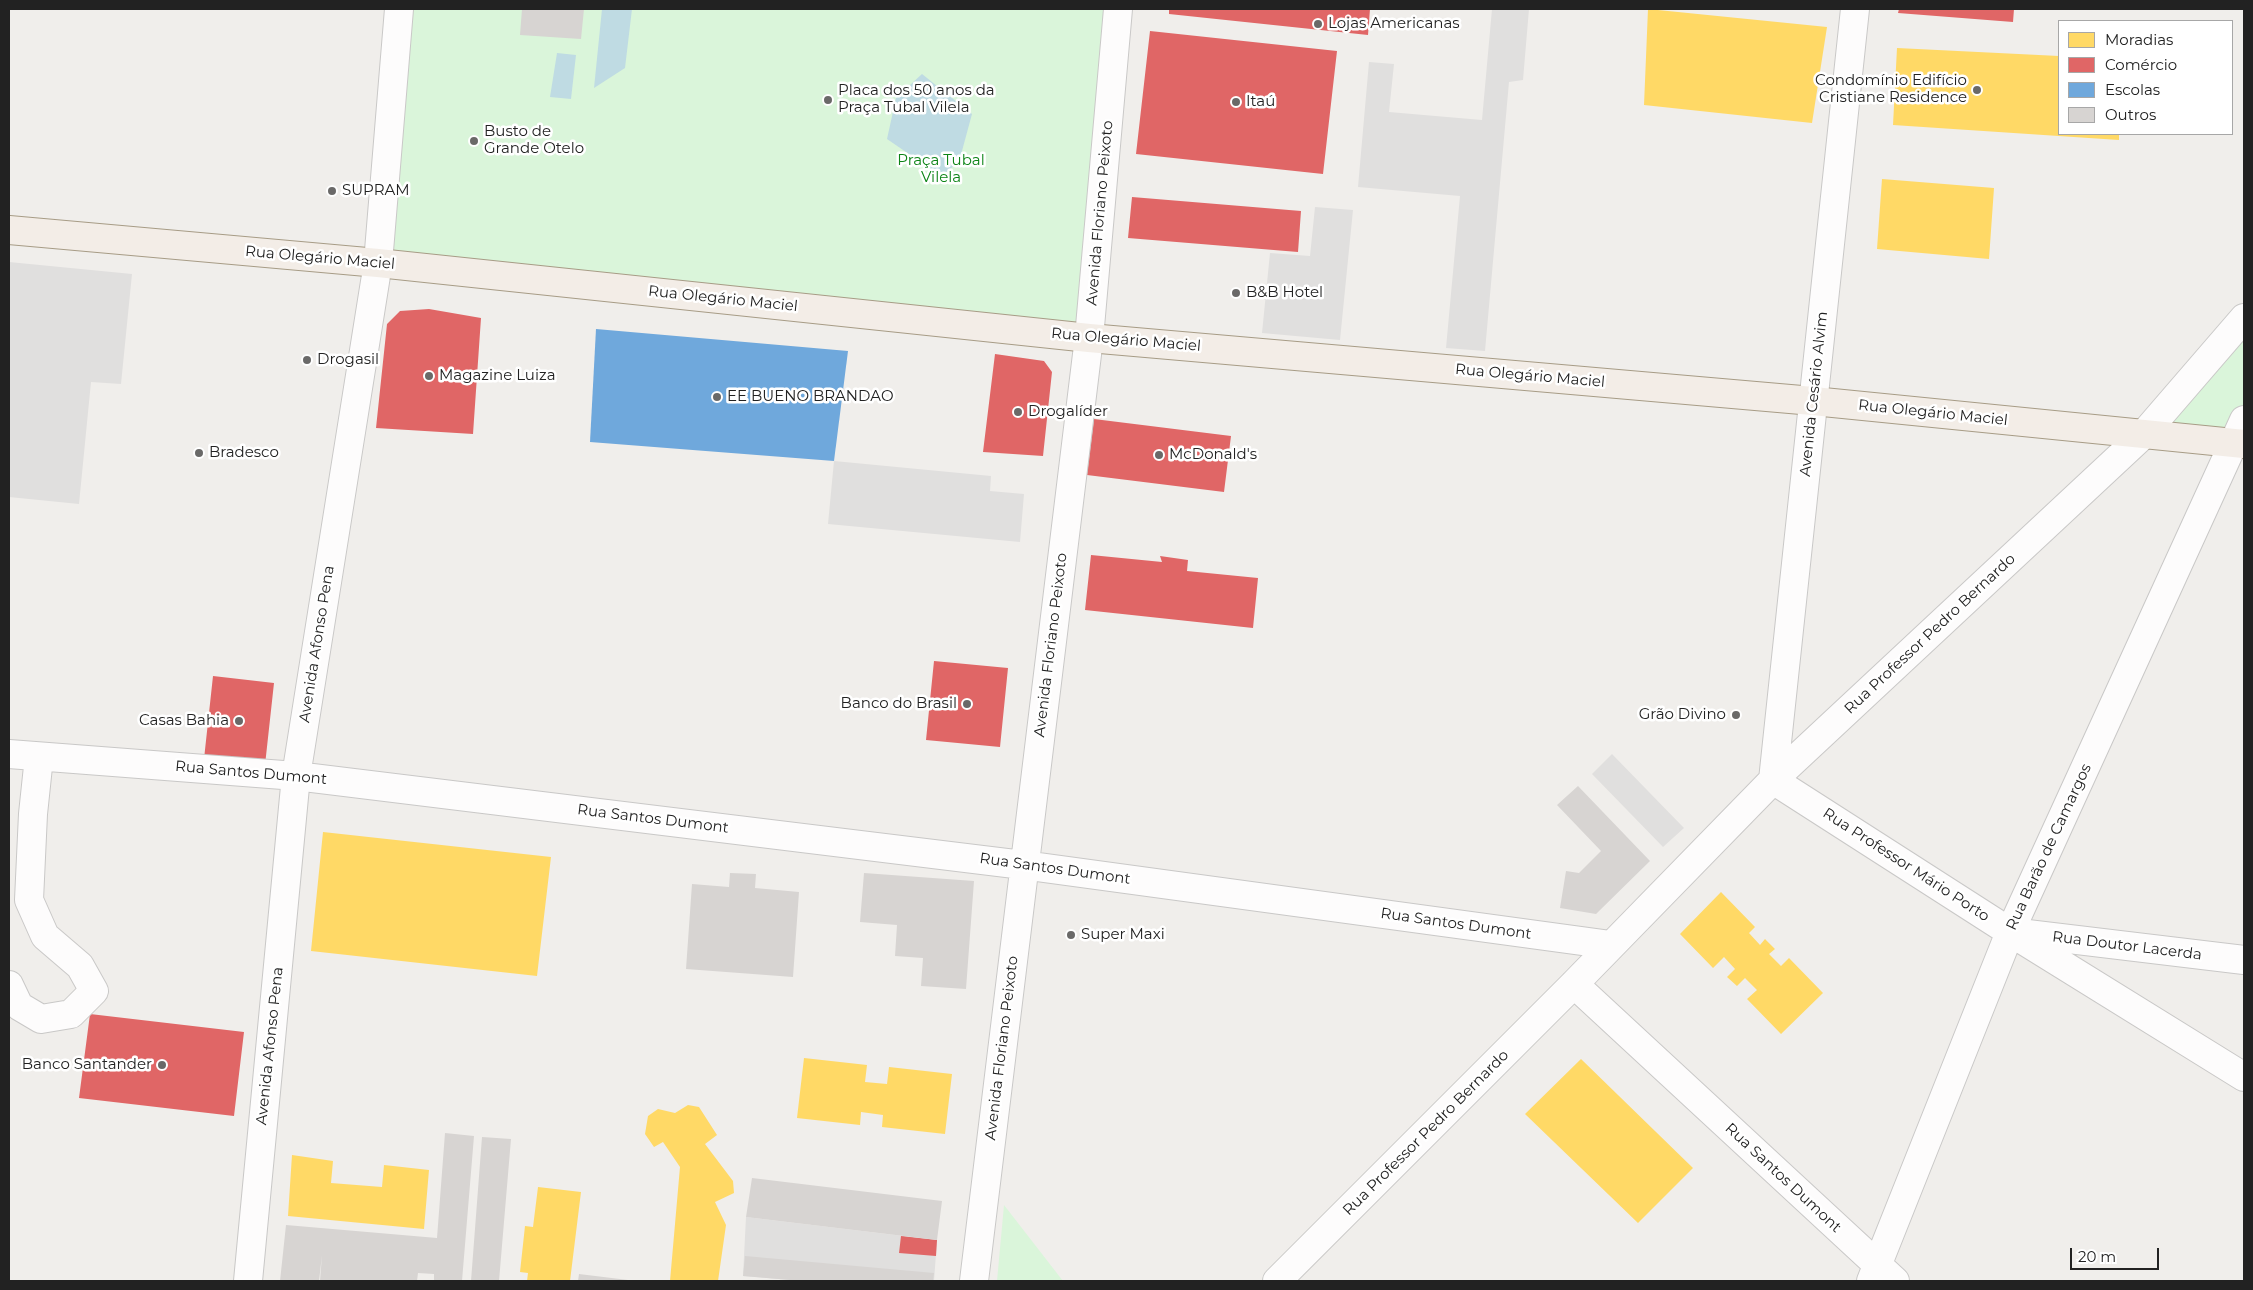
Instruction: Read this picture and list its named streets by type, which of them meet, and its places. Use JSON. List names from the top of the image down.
{
  "streets": {
    "main road": ["Rua Olegário Maciel"],
    "street": [
      "Avenida Floriano Peixoto",
      "Avenida Cesário Alvim",
      "Rua Professor Pedro Bernardo",
      "Avenida Afonso Pena",
      "Rua Santos Dumont",
      "Rua Barão de Camargos",
      "Rua Professor Mário Porto",
      "Rua Doutor Lacerda"
    ]
  },
  "crossings": [
    ["Avenida Floriano Peixoto", "Rua Olegário Maciel"],
    ["Avenida Floriano Peixoto", "Rua Santos Dumont"],
    ["Rua Olegário Maciel", "Avenida Cesário Alvim"],
    ["Rua Olegário Maciel", "Rua Professor Pedro Bernardo"],
    ["Rua Olegário Maciel", "Avenida Afonso Pena"],
    ["Rua Olegário Maciel", "Rua Barão de Camargos"],
    ["Avenida Cesário Alvim", "Rua Professor Pedro Bernardo"],
    ["Avenida Cesário Alvim", "Rua Professor Mário Porto"],
    ["Rua Professor Pedro Bernardo", "Rua Santos Dumont"],
    ["Rua Professor Pedro Bernardo", "Rua Professor Mário Porto"],
    ["Avenida Afonso Pena", "Rua Santos Dumont"],
    ["Rua Santos Dumont", "Rua Barão de Camargos"],
    ["Rua Barão de Camargos", "Rua Professor Mário Porto"],
    ["Rua Barão de Camargos", "Rua Doutor Lacerda"],
    ["Rua Professor Mário Porto", "Rua Doutor Lacerda"]
  ],
  "parks": ["Praça Tubal Vilela"],
  "places": [
    "Lojas Americanas",
    "Condomínio Edifício Cristiane Residence",
    "Placa dos 50 anos da Praça Tubal Vilela",
    "Itaú",
    "Busto de Grande Otelo",
    "SUPRAM",
    "B&B Hotel",
    "Drogasil",
    "Magazine Luiza",
    "EE BUENO BRANDAO",
    "Drogalíder",
    "Bradesco",
    "McDonald's",
    "Banco do Brasil",
    "Grão Divino",
    "Casas Bahia",
    "Super Maxi",
    "Banco Santander"
  ],
  "legend": [
    "Moradias",
    "Comércio",
    "Escolas",
    "Outros"
  ],
  "scale_bar": "20 m"
}
